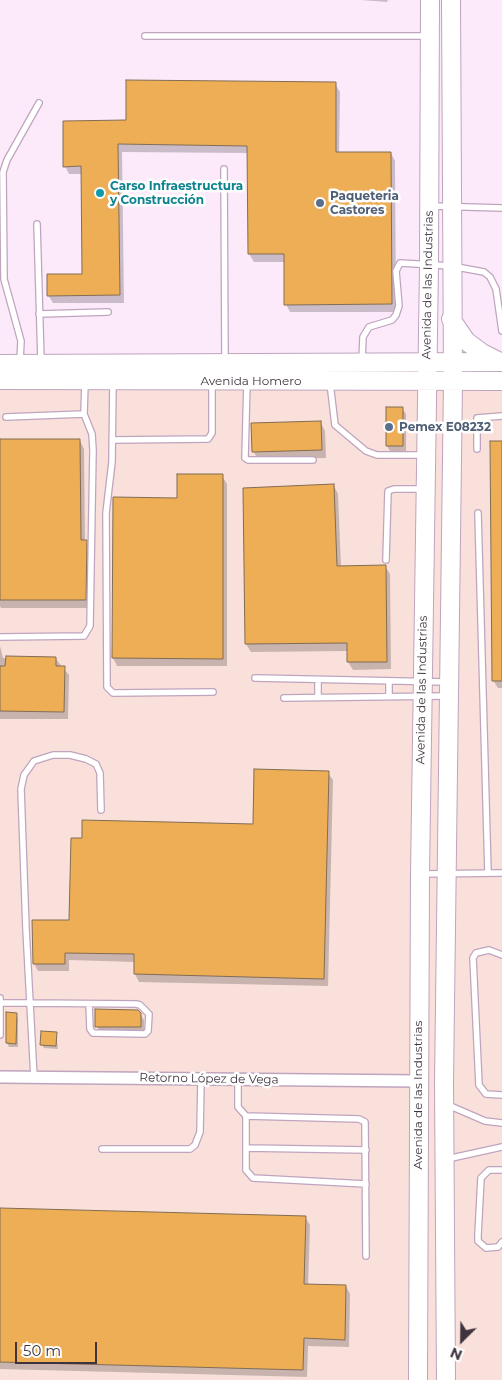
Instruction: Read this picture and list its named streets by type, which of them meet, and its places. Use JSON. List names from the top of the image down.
{
  "streets": {
    "main road": ["Avenida de las Industrias", "Avenida Homero"],
    "street": ["Retorno López de Vega"]
  },
  "crossings": [
    ["Avenida de las Industrias", "Avenida Homero"],
    ["Avenida de las Industrias", "Retorno López de Vega"]
  ],
  "places": ["Carso Infraestructura y Construcción", "Paqueteria Castores", "Pemex E08232"],
  "scale_bar": "50 m",
  "north": "bottom left"
}
